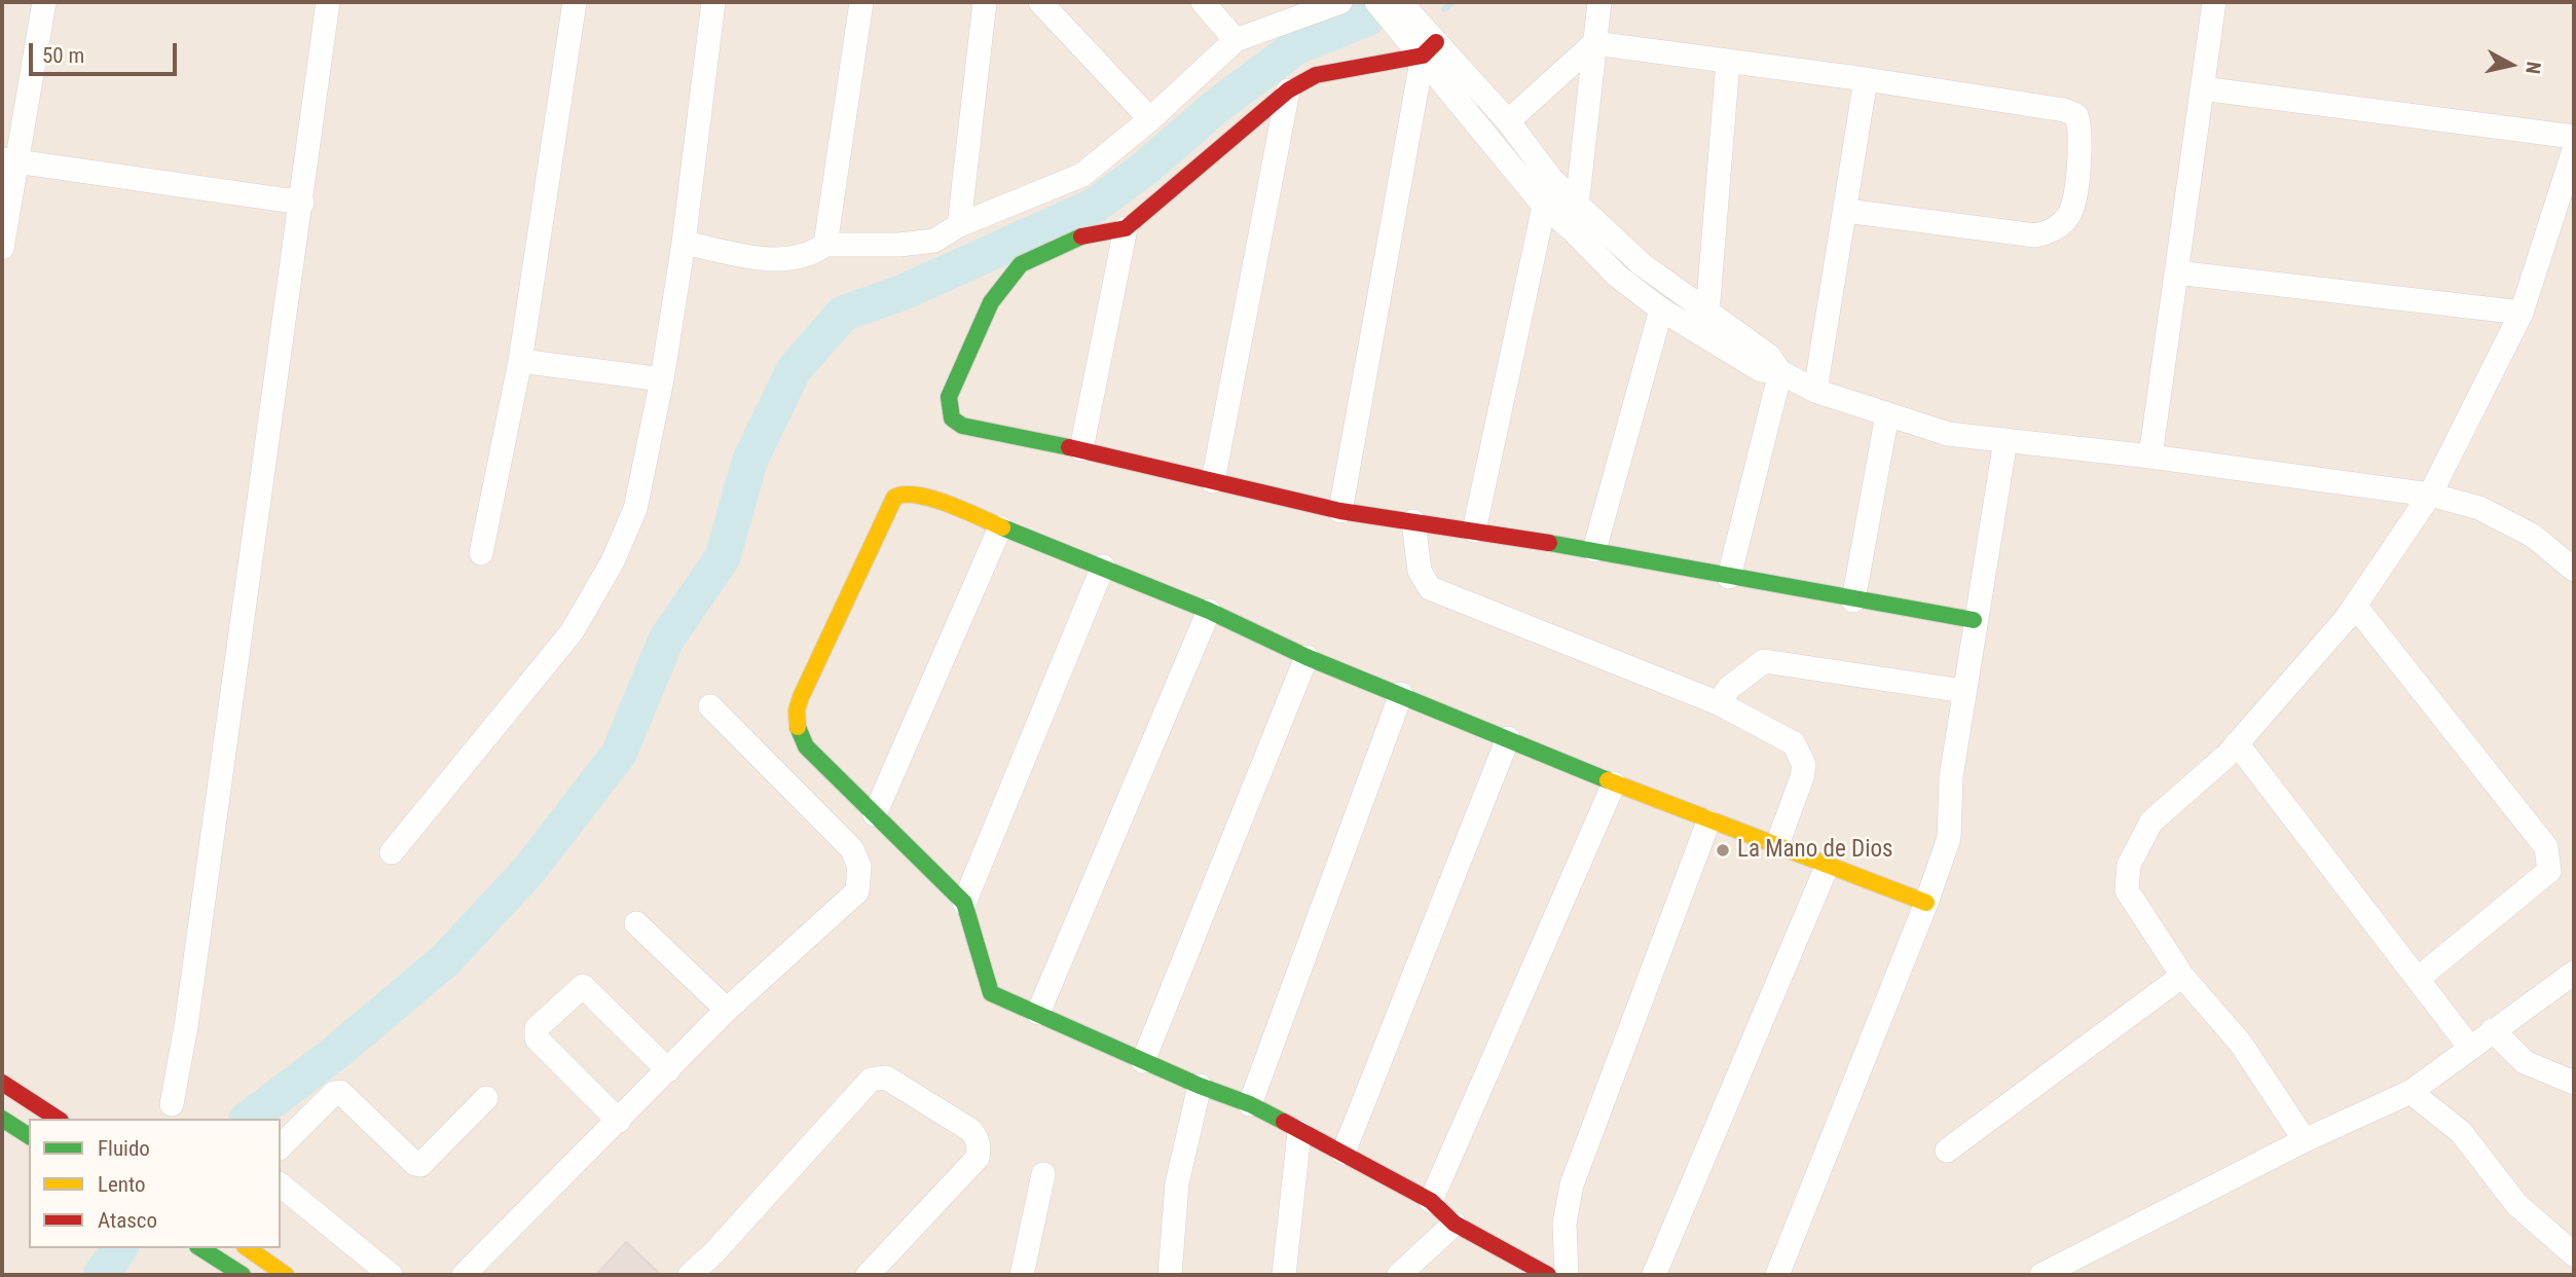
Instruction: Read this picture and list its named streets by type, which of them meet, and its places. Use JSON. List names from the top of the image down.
{
  "places": ["La Mano de Dios"],
  "legend": ["Fluido", "Lento", "Atasco"],
  "scale_bar": "50 m",
  "north": "right"
}
